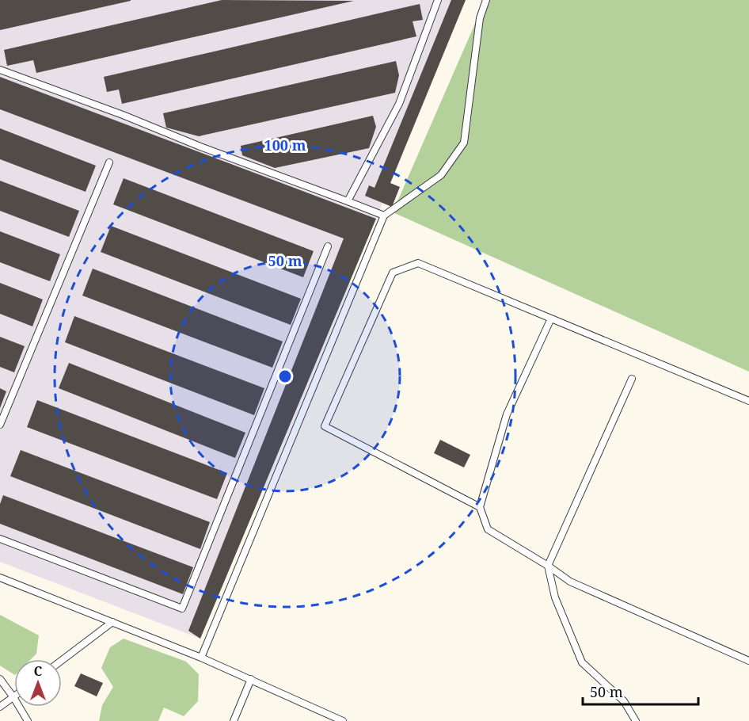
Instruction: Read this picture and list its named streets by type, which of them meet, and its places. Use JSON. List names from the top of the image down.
{
  "scale_bar": "50 m",
  "north": "top",
  "rings": ["100 m", "50 m"]
}
